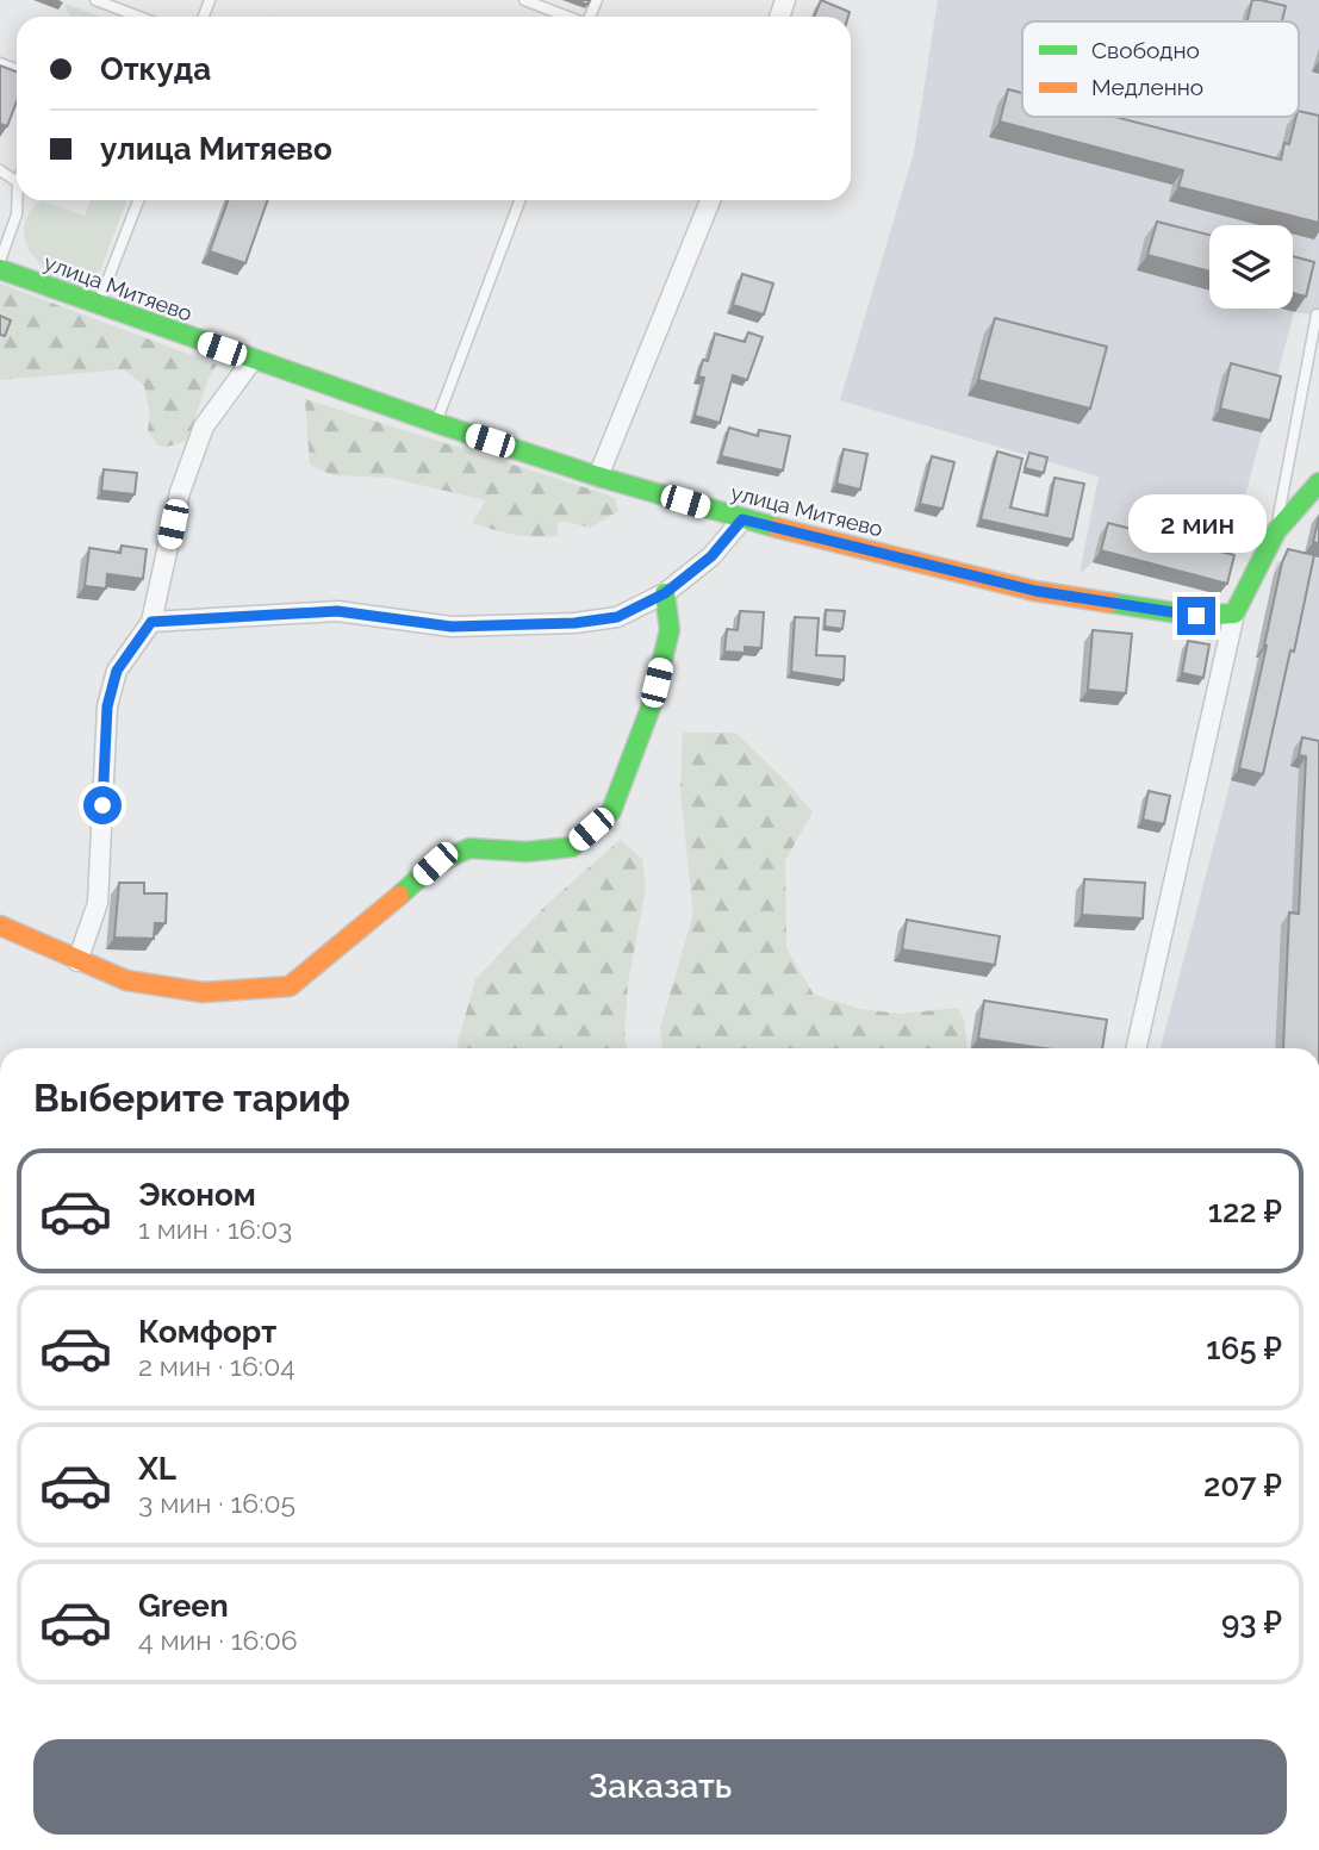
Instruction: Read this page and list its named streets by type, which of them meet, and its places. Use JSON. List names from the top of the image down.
{
  "streets": {
    "street": ["улица Митяево"]
  },
  "legend": ["Свободно", "Медленно"],
  "page": {
    "banner": ["Откуда", "улица Митяево"],
    "bubble": "2 мин",
    "heading": "Выберите тариф",
    "list": [
      {
        "name": "Эконом",
        "note": "1 мин · 16:03",
        "value": "122 ₽"
      },
      {
        "name": "Комфорт",
        "note": "2 мин · 16:04",
        "value": "165 ₽"
      },
      {
        "name": "XL",
        "note": "3 мин · 16:05",
        "value": "207 ₽"
      },
      {
        "name": "Green",
        "note": "4 мин · 16:06",
        "value": "93 ₽"
      }
    ],
    "buttons": "Заказать"
  }
}
